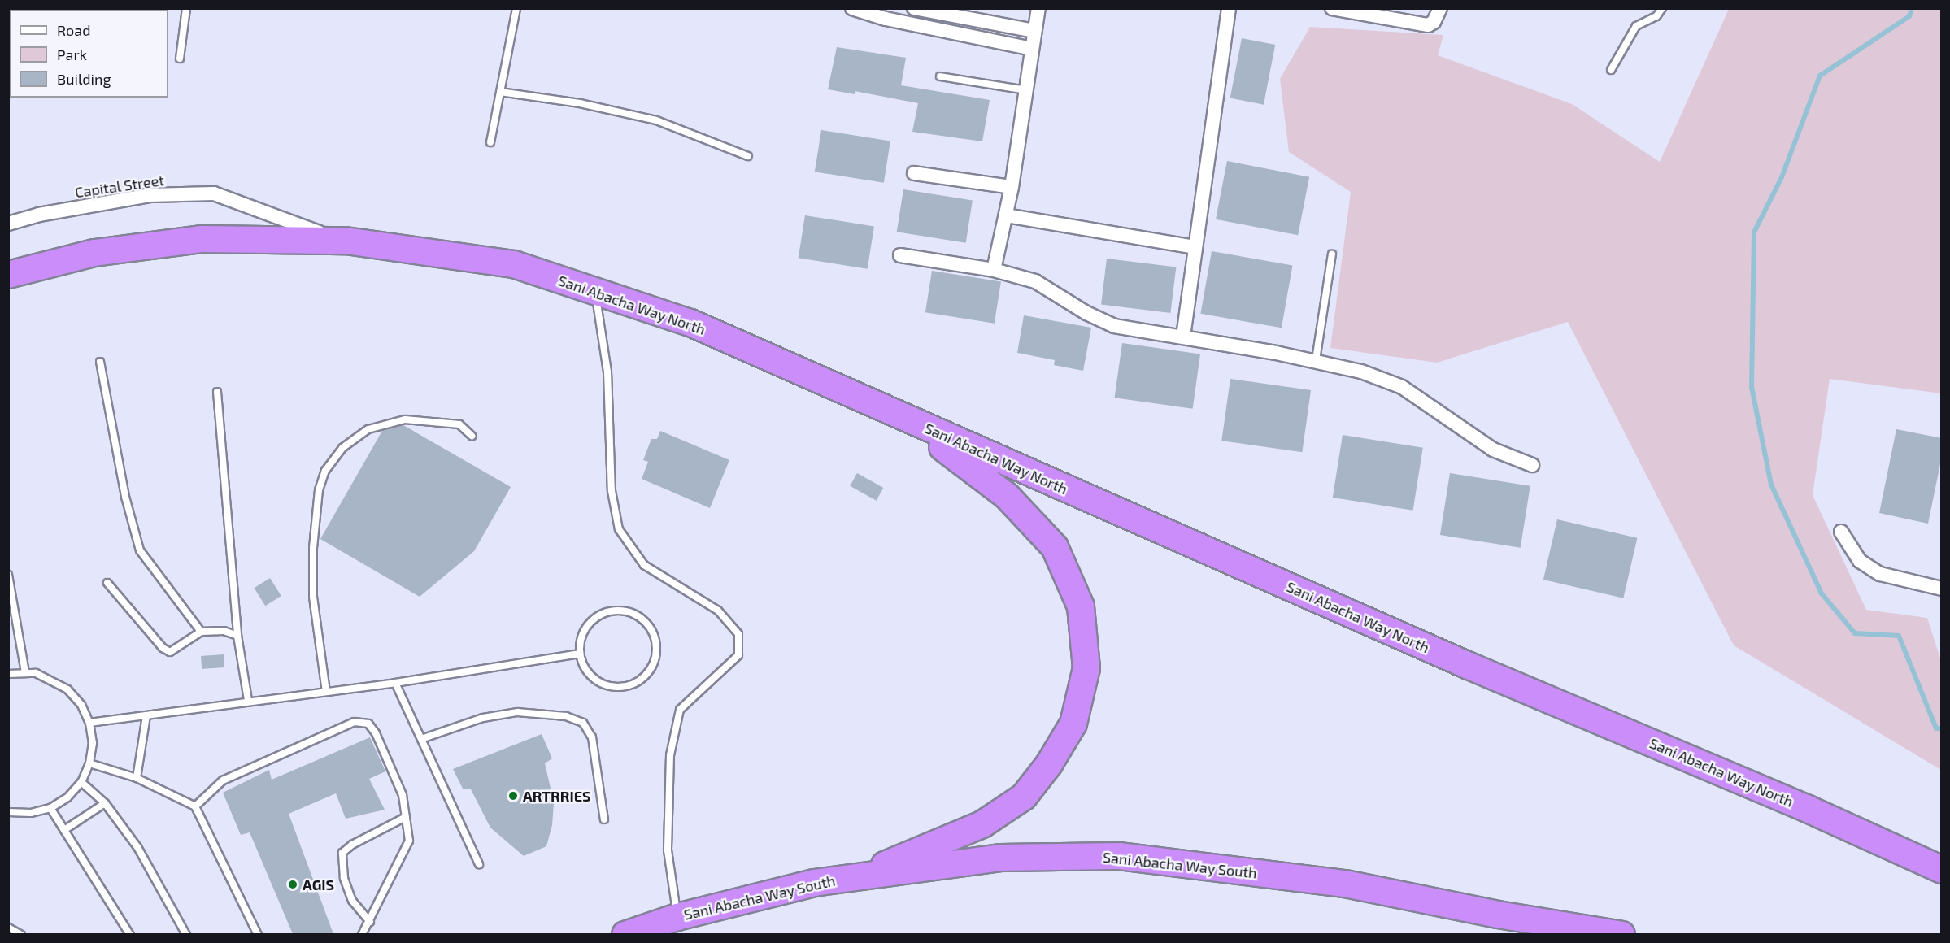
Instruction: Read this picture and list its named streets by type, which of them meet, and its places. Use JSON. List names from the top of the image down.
{
  "streets": {
    "highway": ["Sani Abacha Way North", "Sani Abacha Way South"],
    "street": ["Capital Street"]
  },
  "crossings": [
    ["Capital Street", "Sani Abacha Way North"]
  ],
  "places": ["ARTRRIES", "AGIS"],
  "legend": ["Road", "Park", "Building"]
}
